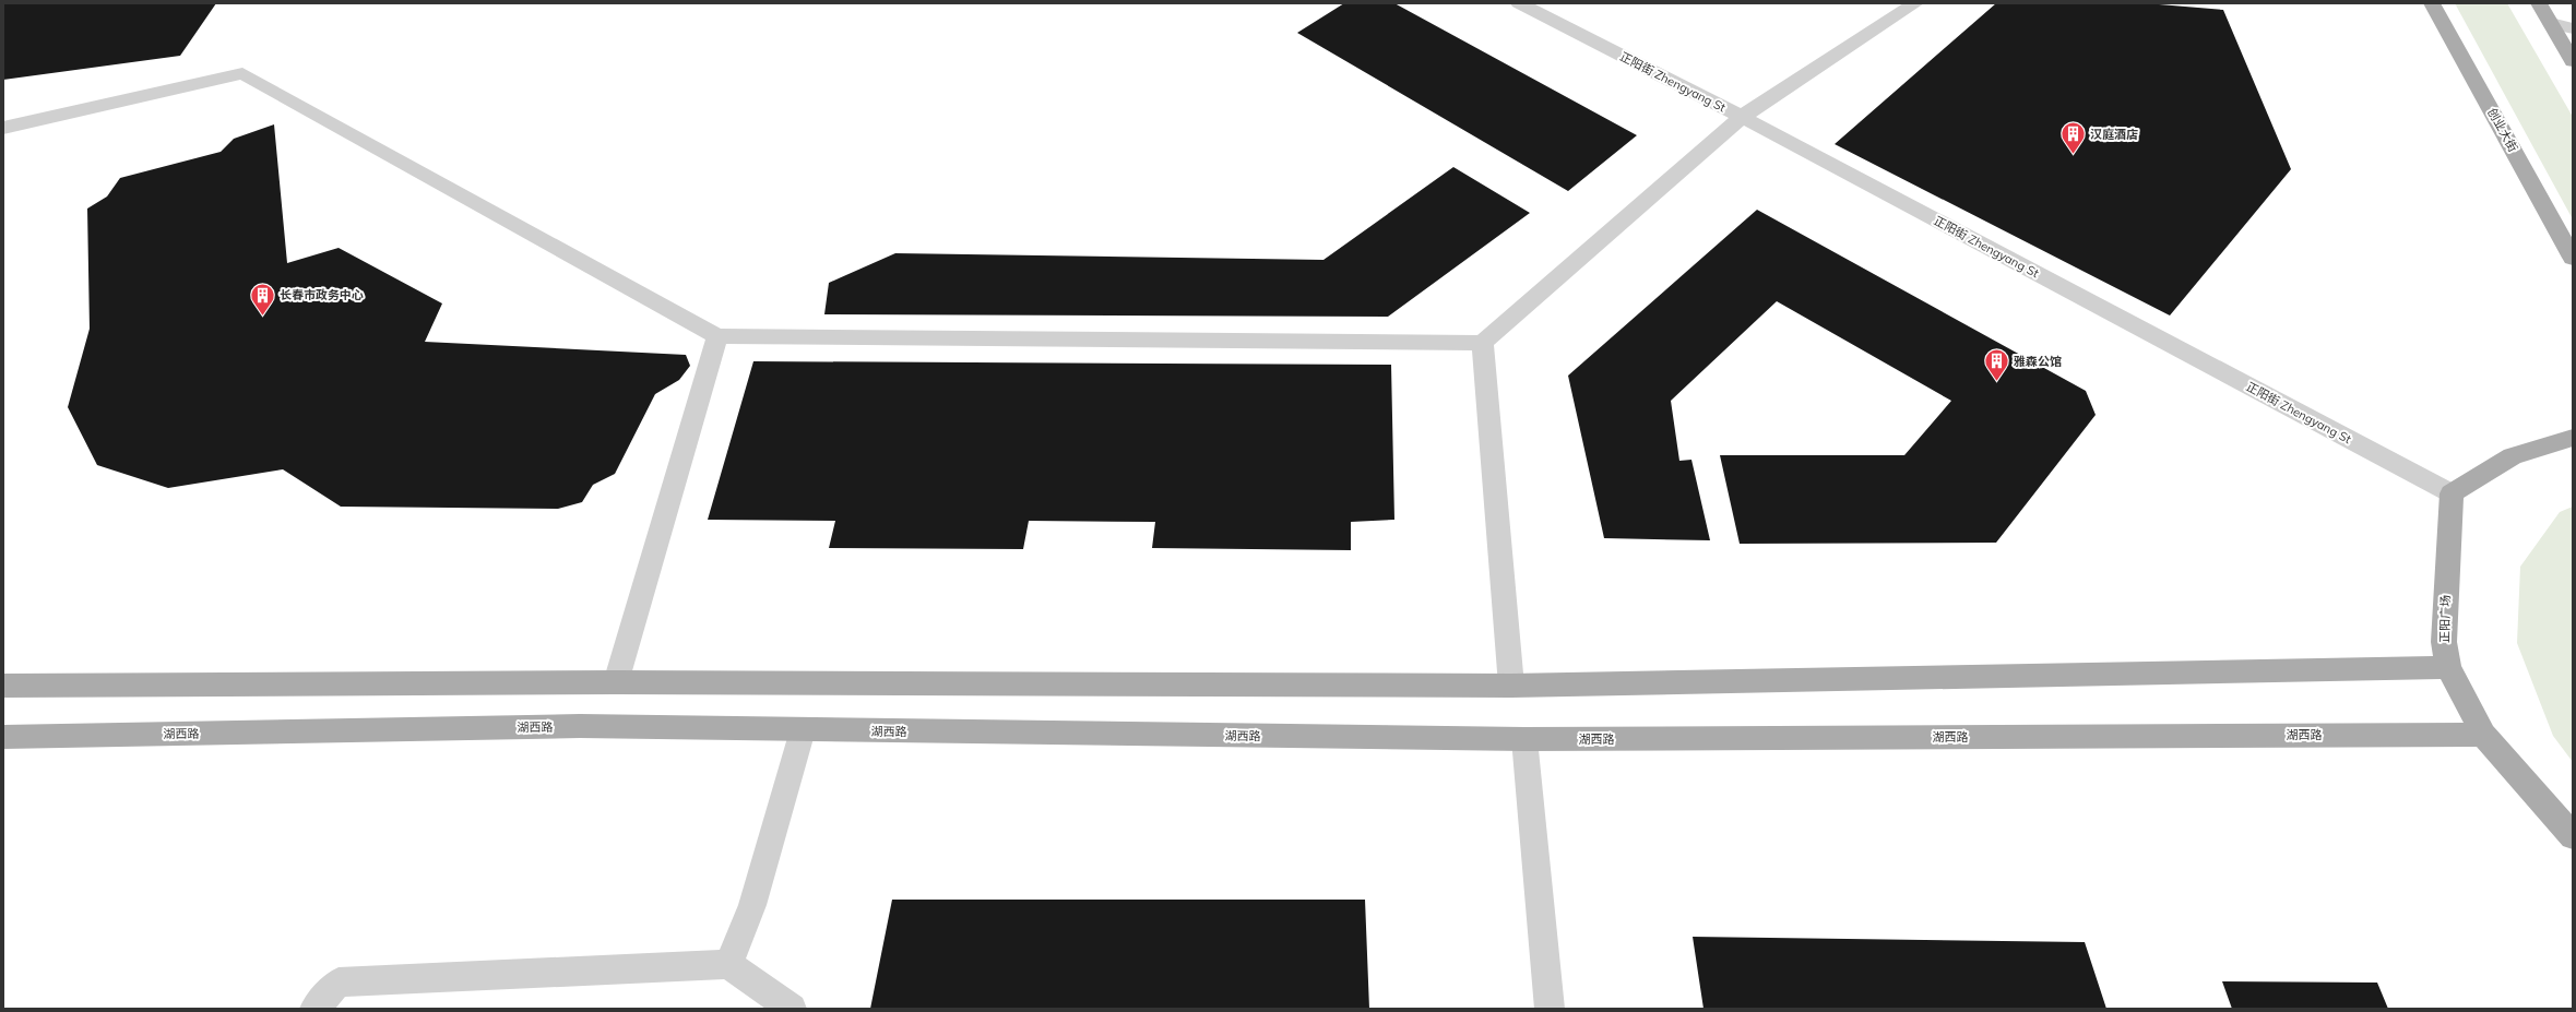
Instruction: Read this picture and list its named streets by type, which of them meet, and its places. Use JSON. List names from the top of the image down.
{
  "streets": {
    "main road": ["创业大街", "正阳广场", "湖西路"],
    "street": ["正阳街 Zhengyang St"]
  },
  "crossings": [
    ["正阳街 Zhengyang St", "正阳广场"],
    ["正阳广场", "湖西路"]
  ],
  "places": {
    "building": ["汉庭酒店", "长春市政务中心", "雅森公馆"]
  }
}
